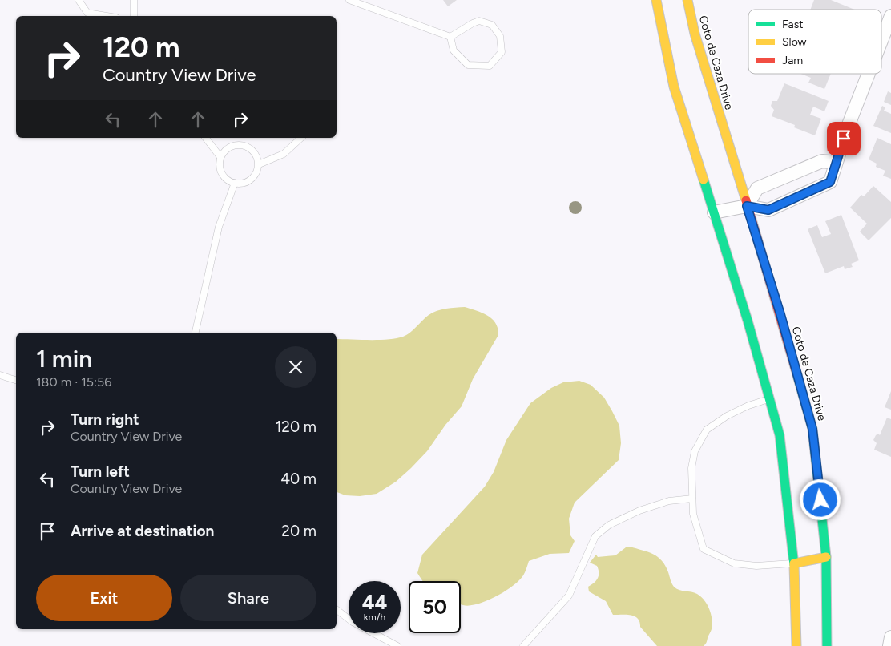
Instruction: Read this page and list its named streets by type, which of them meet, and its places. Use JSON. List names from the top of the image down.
{
  "streets": {
    "main road": ["Coto de Caza Drive"]
  },
  "legend": ["Fast", "Slow", "Jam"],
  "page": {
    "turn": ["120 m", "Country View Drive"],
    "heading": ["1 min", "180 m · 15:56"],
    "list": [
      {
        "name": "Turn right",
        "note": "Country View Drive",
        "value": "120 m"
      },
      {
        "name": "Turn left",
        "note": "Country View Drive",
        "value": "40 m"
      },
      {
        "name": "Arrive at destination",
        "value": "20 m"
      }
    ],
    "buttons": ["Exit", "Share"],
    "speed": "44 km/h",
    "limit": "50"
  }
}
